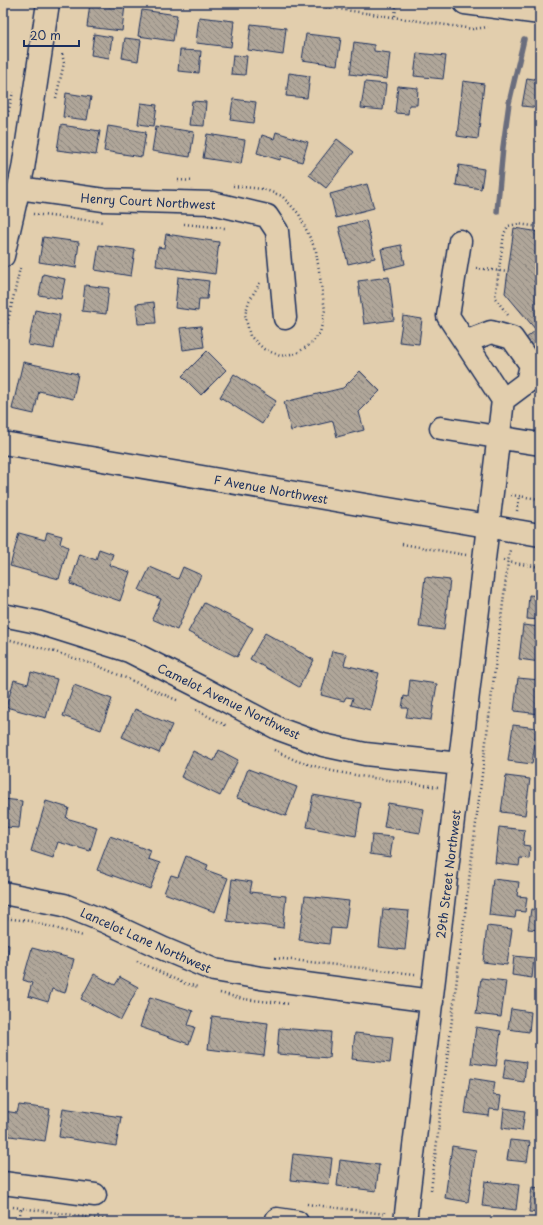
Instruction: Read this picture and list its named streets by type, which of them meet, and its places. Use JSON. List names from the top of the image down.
{
  "streets": {
    "street": [
      "Henry Court Northwest",
      "F Avenue Northwest",
      "Camelot Avenue Northwest",
      "29th Street Northwest",
      "Lancelot Lane Northwest"
    ]
  },
  "crossings": [
    ["F Avenue Northwest", "29th Street Northwest"],
    ["Camelot Avenue Northwest", "29th Street Northwest"],
    ["29th Street Northwest", "Lancelot Lane Northwest"]
  ],
  "scale_bar": "20 m"
}
